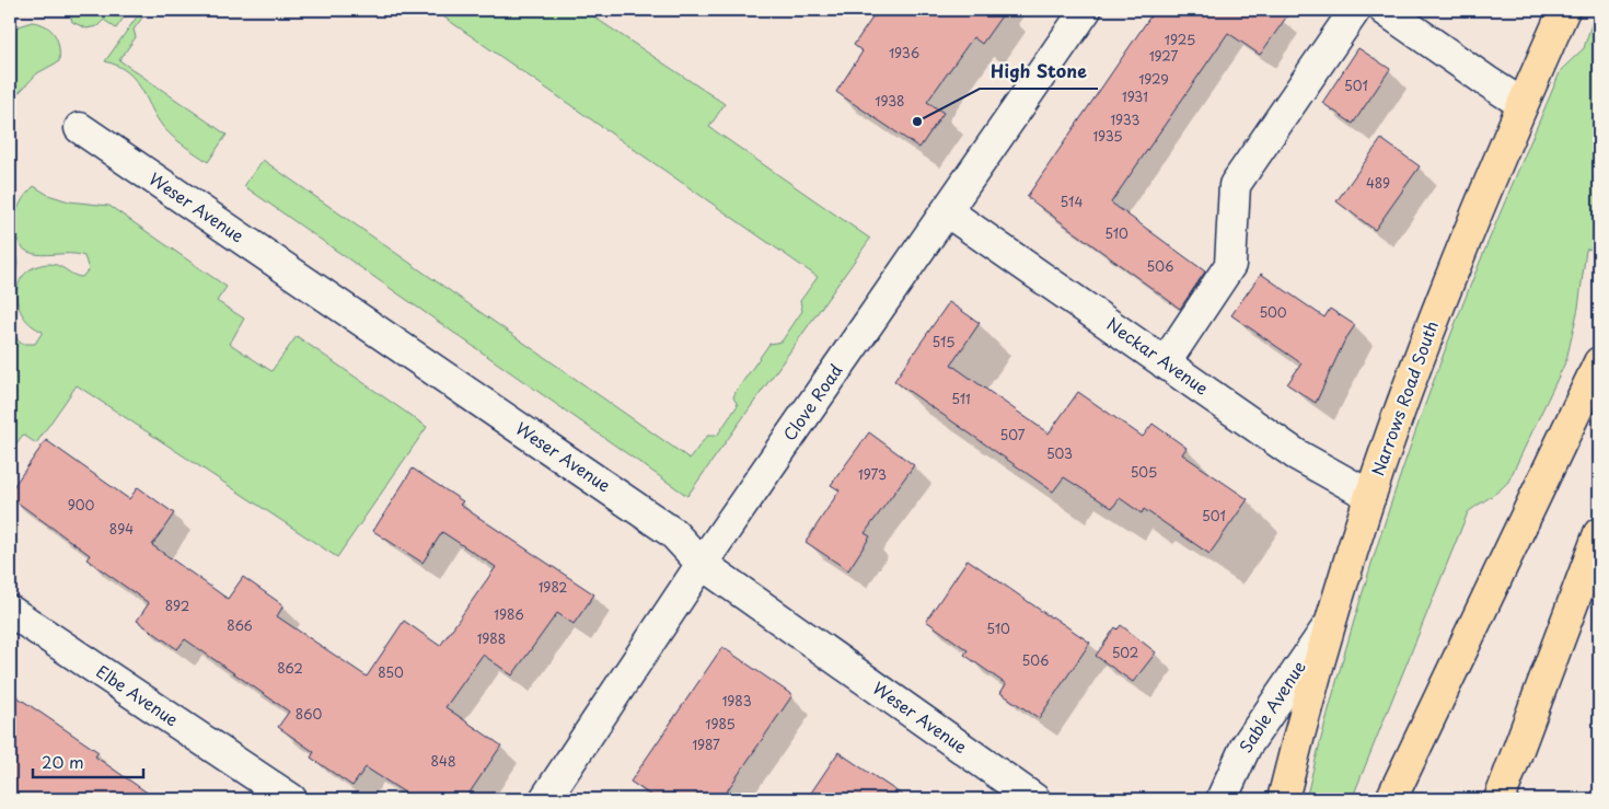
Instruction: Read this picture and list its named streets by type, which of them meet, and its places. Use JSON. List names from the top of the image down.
{
  "streets": {
    "main road": ["Narrows Road South"],
    "street": [
      "Weser Avenue",
      "Neckar Avenue",
      "Clove Road",
      "Elbe Avenue",
      "Sable Avenue"
    ]
  },
  "crossings": [
    ["Weser Avenue", "Clove Road"],
    ["Neckar Avenue", "Narrows Road South"],
    ["Neckar Avenue", "Clove Road"],
    ["Narrows Road South", "Sable Avenue"]
  ],
  "places": ["High Stone"],
  "house_numbers": [
    "1925",
    "1936",
    "1927",
    "1929",
    "501",
    "1931",
    "1938",
    "1933",
    "1935",
    "489",
    "514",
    "510",
    "506",
    "500",
    "515",
    "511",
    "507",
    "503",
    "505",
    "1973",
    "900",
    "501",
    "894",
    "1982",
    "892",
    "1986",
    "866",
    "510",
    "1988",
    "502",
    "506",
    "862",
    "850",
    "1983",
    "860",
    "1985",
    "1987",
    "848"
  ],
  "scale_bar": "20 m"
}
